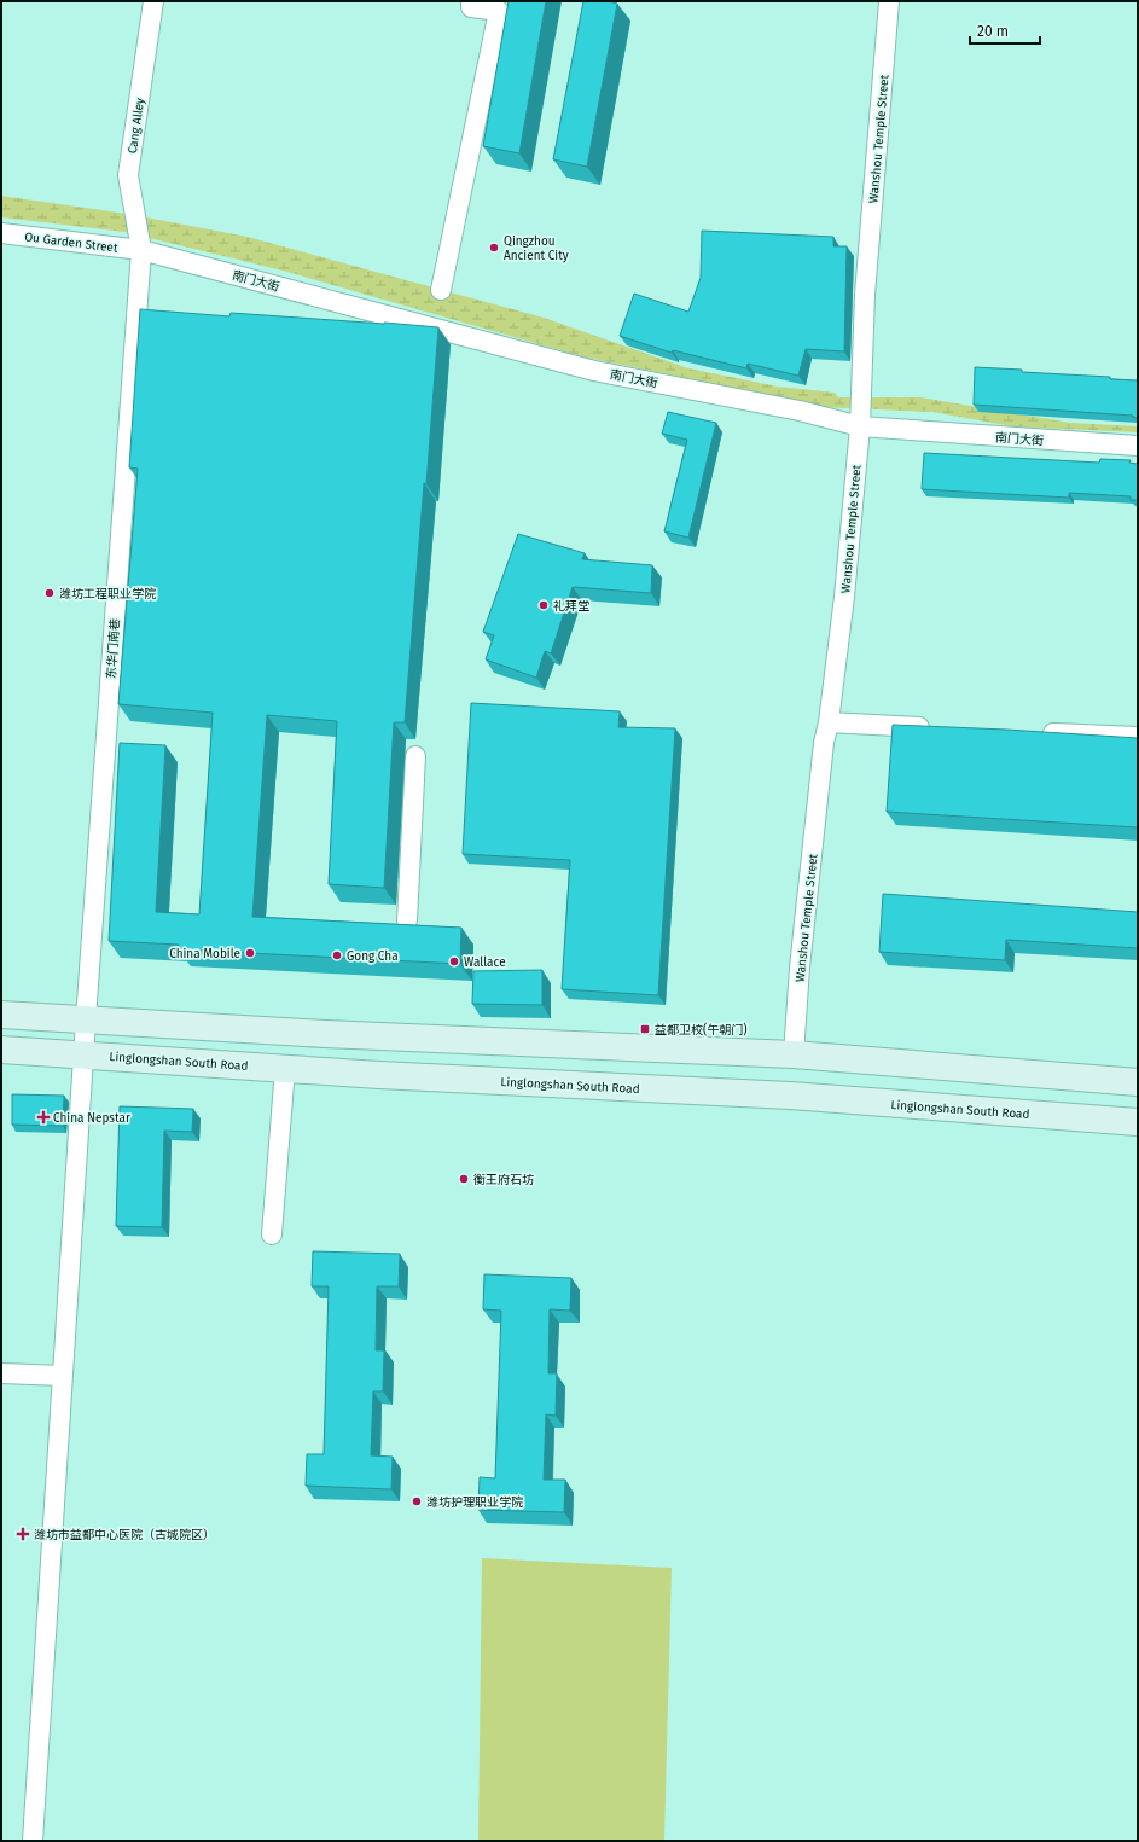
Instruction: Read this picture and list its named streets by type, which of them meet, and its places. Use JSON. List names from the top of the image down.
{
  "streets": {
    "main road": ["Linglongshan South Road"],
    "street": [
      "Cang Alley",
      "Wanshou Temple Street",
      "Ou Garden Street",
      "南门大街",
      "东华门南巷"
    ]
  },
  "crossings": [
    ["Cang Alley", "Ou Garden Street"],
    ["Cang Alley", "南门大街"],
    ["Cang Alley", "东华门南巷"],
    ["Wanshou Temple Street", "南门大街"],
    ["Ou Garden Street", "南门大街"],
    ["Ou Garden Street", "东华门南巷"],
    ["南门大街", "东华门南巷"],
    ["东华门南巷", "Linglongshan South Road"]
  ],
  "places": {
    "other": [
      "Qingzhou Ancient City",
      "潍坊工程职业学院",
      "礼拜堂",
      "China Mobile",
      "Gong Cha",
      "Wallace",
      "衡王府石坊",
      "潍坊护理职业学院"
    ],
    "transit": ["益都卫校(午朝门)"],
    "health": ["China Nepstar", "潍坊市益都中心医院（古城院区）"]
  },
  "scale_bar": "20 m"
}
